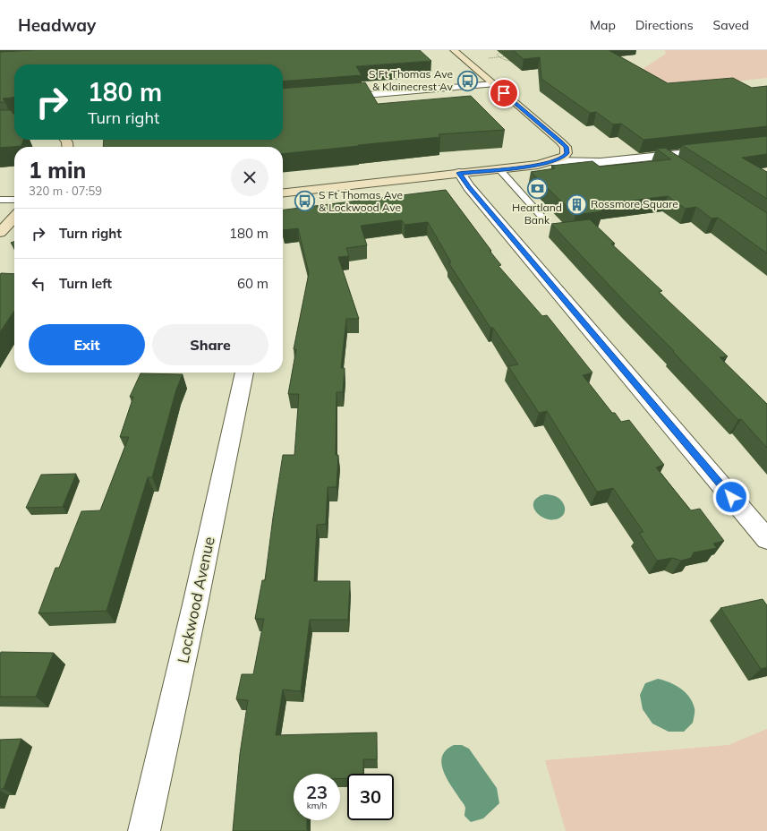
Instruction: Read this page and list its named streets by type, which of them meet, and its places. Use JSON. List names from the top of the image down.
{
  "streets": {
    "street": ["Lockwood Avenue"]
  },
  "places": {
    "bus stop": ["S Ft Thomas Ave & Klainecrest Av", "S Ft Thomas Ave & Lockwood Ave"],
    "bank": ["Heartland Bank"],
    "building": ["Rossmore Square"]
  },
  "page": {
    "header": "Headway",
    "nav": ["Map", "Directions", "Saved"],
    "turn": ["180 m", "Turn right"],
    "heading": ["1 min", "320 m · 07:59"],
    "list": [
      {
        "name": "Turn right",
        "value": "180 m"
      },
      {
        "name": "Turn left",
        "value": "60 m"
      }
    ],
    "buttons": ["Exit", "Share"],
    "speed": "23 km/h",
    "limit": "30"
  }
}
